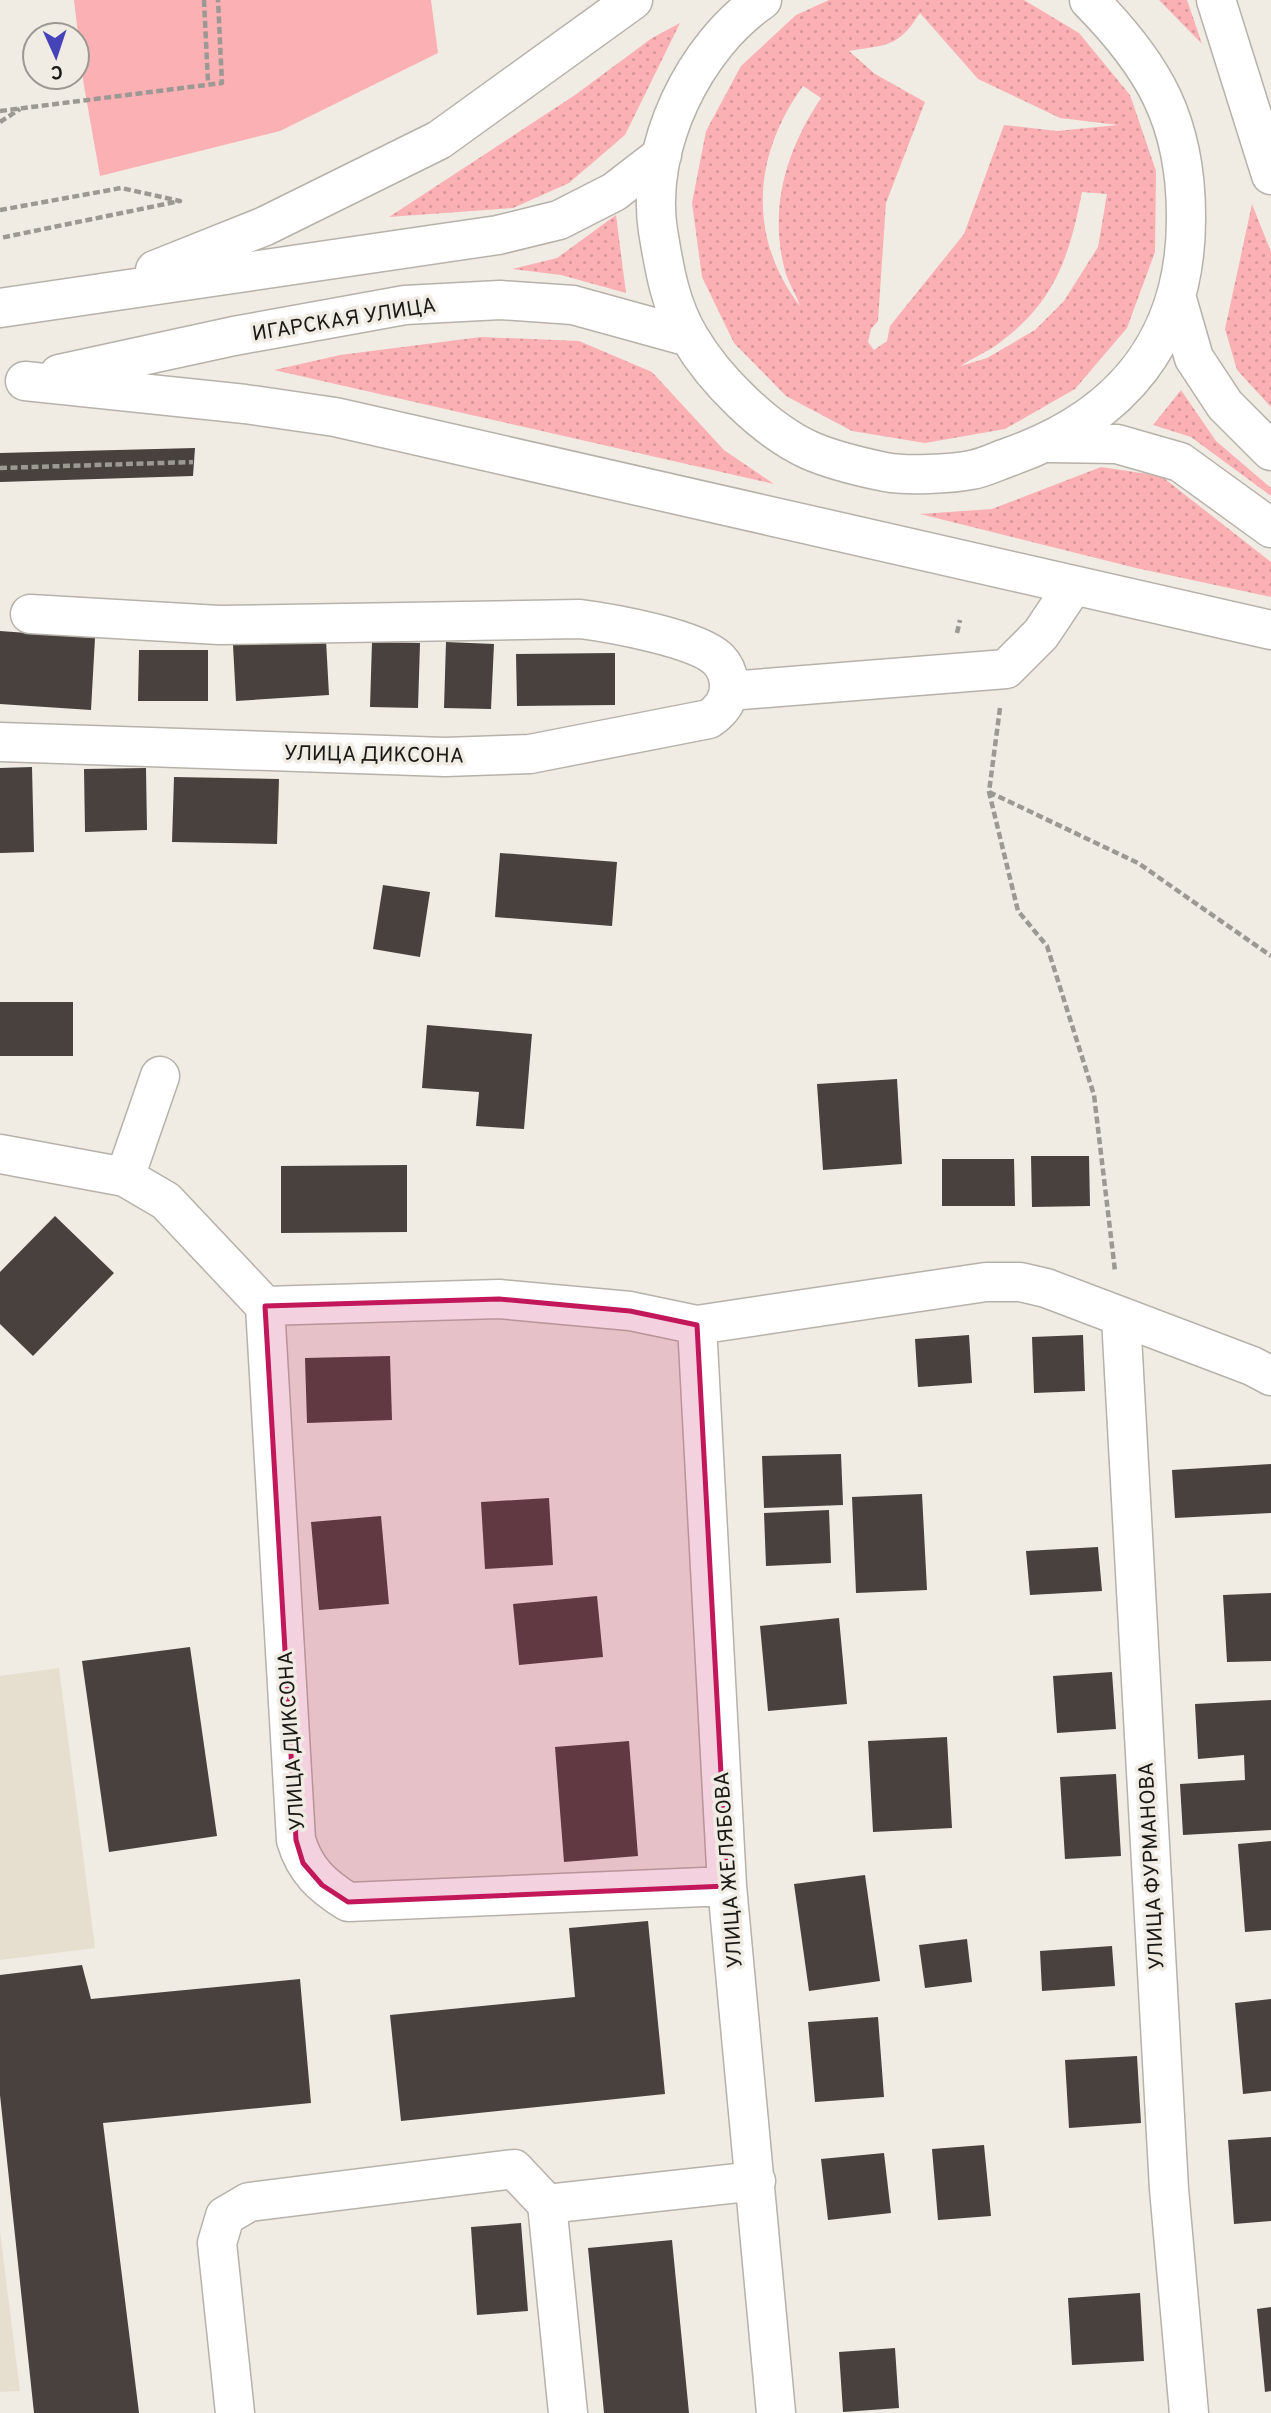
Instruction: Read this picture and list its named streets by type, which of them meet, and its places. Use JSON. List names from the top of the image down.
{
  "streets": {
    "street": [
      "ИГАРСКАЯ УЛИЦА",
      "УЛИЦА ДИКСОНА",
      "УЛИЦА ФУРМАНОВА",
      "УЛИЦА ЖЕЛЯБОВА"
    ]
  },
  "crossings": [
    ["УЛИЦА ДИКСОНА", "УЛИЦА ЖЕЛЯБОВА"]
  ],
  "north": "bottom"
}
